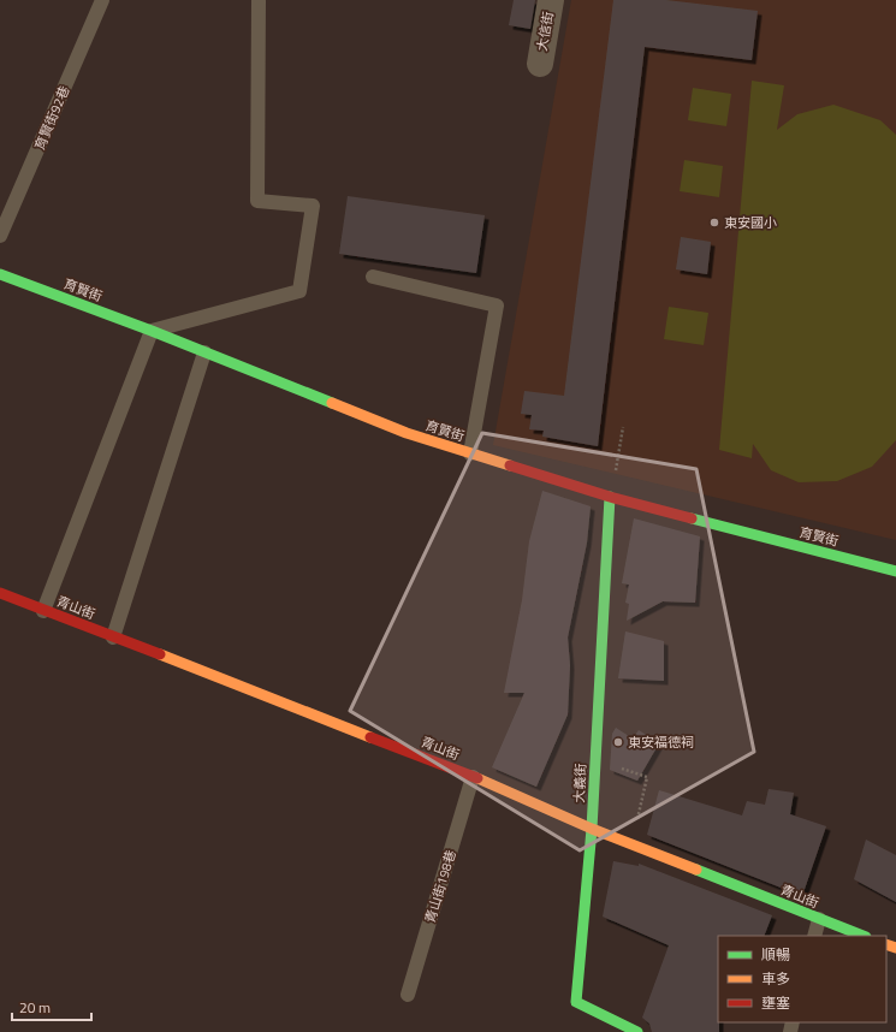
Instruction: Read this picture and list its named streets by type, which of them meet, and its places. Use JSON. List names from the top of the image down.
{
  "streets": {
    "street": [
      "大信街",
      "育賢街",
      "青山街",
      "大義街"
    ],
    "lane": ["育賢街92巷", "青山街198巷"]
  },
  "crossings": [
    ["育賢街", "大義街"],
    ["青山街", "大義街"],
    ["青山街", "青山街198巷"]
  ],
  "places": ["東安國小", "東安福德祠"],
  "legend": ["順暢", "車多", "壅塞"],
  "scale_bar": "20 m"
}
